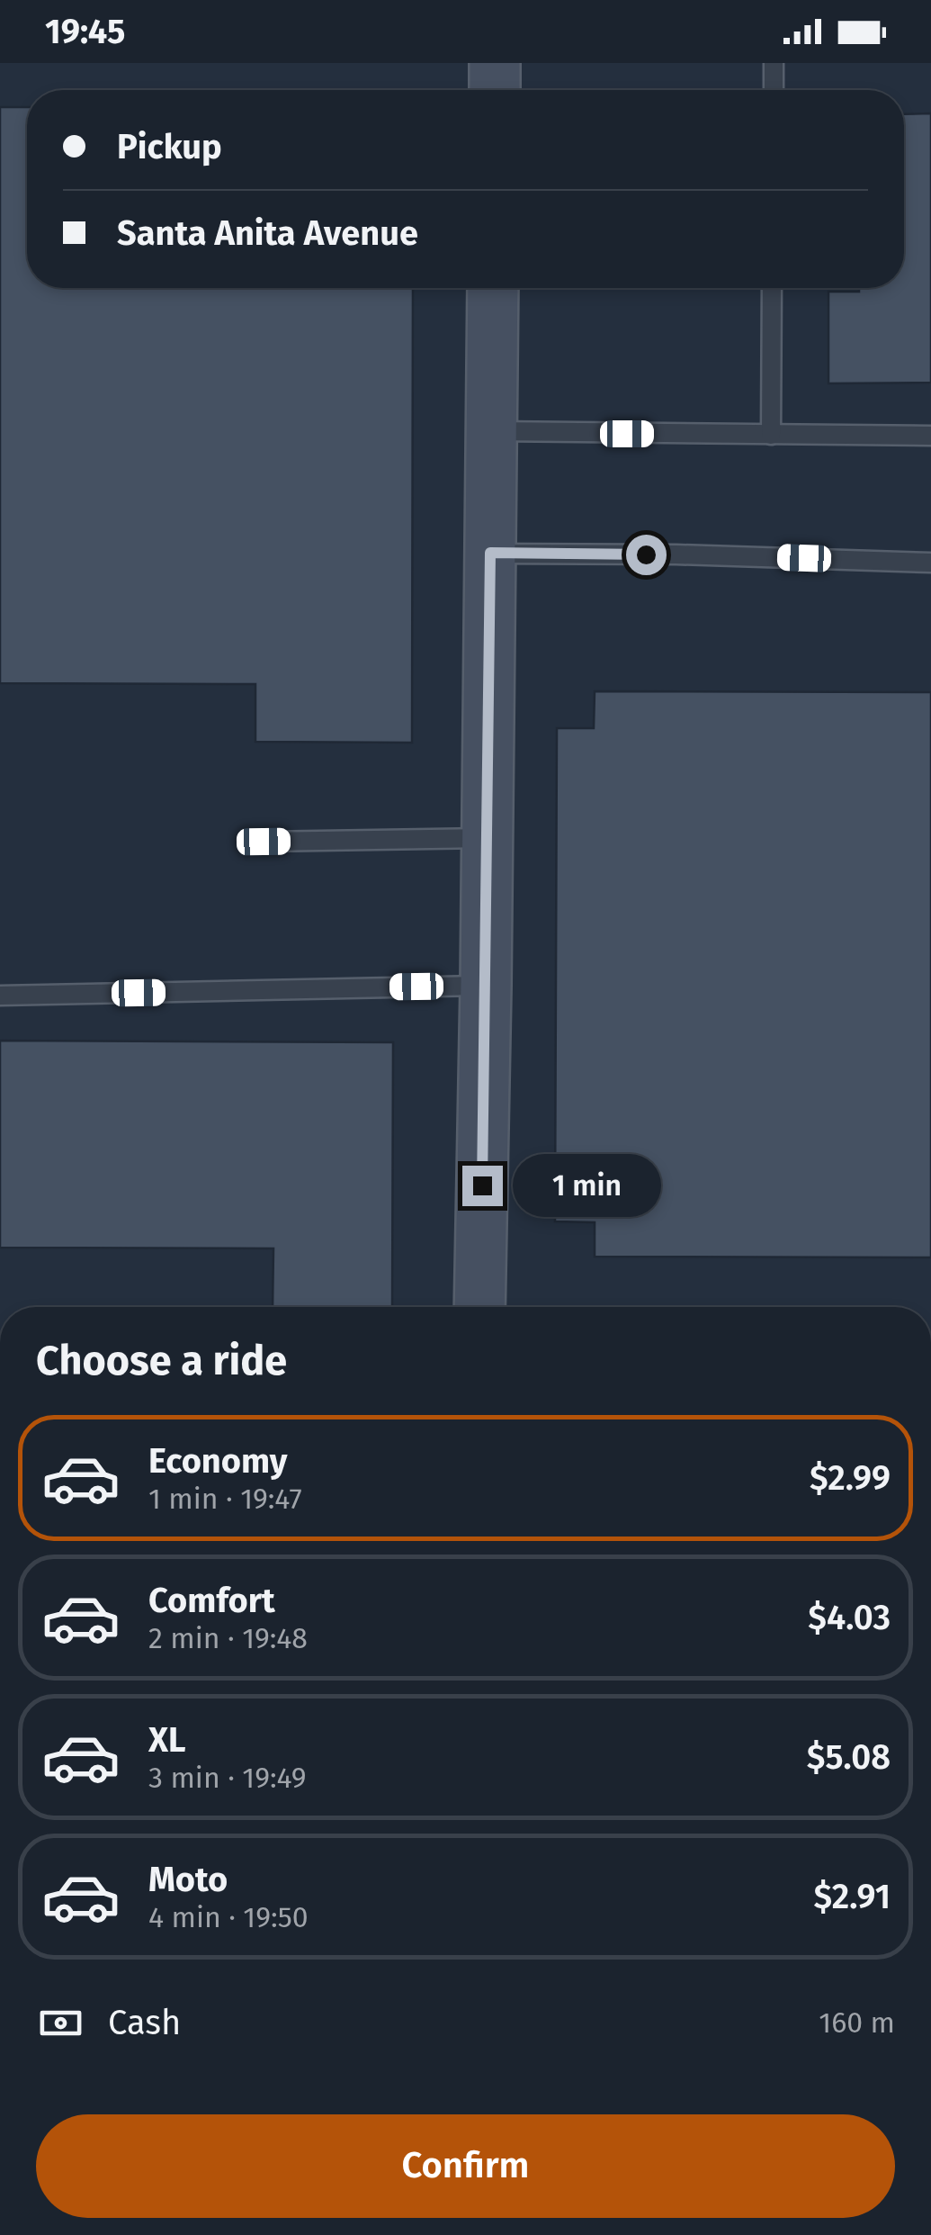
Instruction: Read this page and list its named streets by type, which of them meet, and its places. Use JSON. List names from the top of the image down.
{
  "page": {
    "status": "19:45",
    "banner": ["Pickup", "Santa Anita Avenue"],
    "bubble": "1 min",
    "heading": "Choose a ride",
    "list": [
      {
        "name": "Economy",
        "note": "1 min · 19:47",
        "value": "$2.99"
      },
      {
        "name": "Comfort",
        "note": "2 min · 19:48",
        "value": "$4.03"
      },
      {
        "name": "XL",
        "note": "3 min · 19:49",
        "value": "$5.08"
      },
      {
        "name": "Moto",
        "note": "4 min · 19:50",
        "value": "$2.91"
      }
    ],
    "pay": ["Cash", "160 m"],
    "buttons": "Confirm"
  }
}
